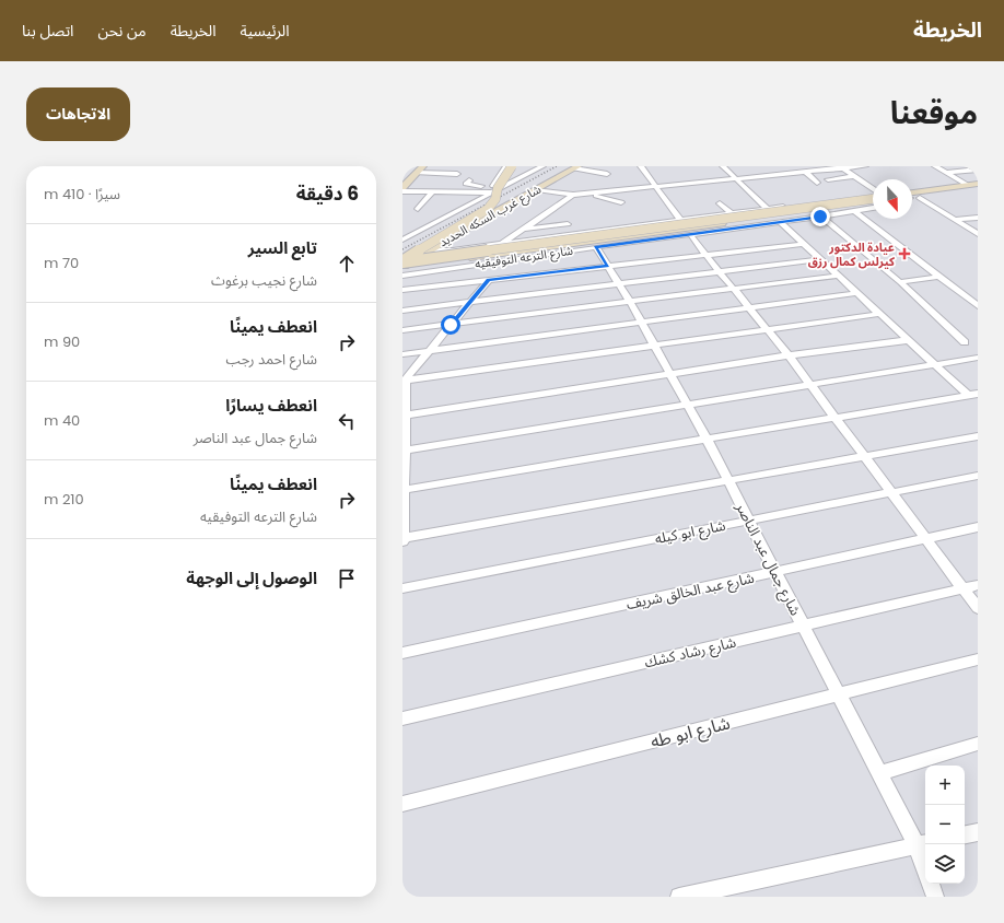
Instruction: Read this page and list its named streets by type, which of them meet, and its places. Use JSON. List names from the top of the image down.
{
  "streets": {
    "main road": ["شارع غرب السكه الحديد"],
    "street": [
      "شارع الترعه التوفيقيه",
      "شارع ابو كيله",
      "شارع جمال عبد الناصر",
      "شارع عبد الخالق شريف",
      "شارع رشاد كشك",
      "شارع ابو طه"
    ]
  },
  "crossings": [
    ["شارع غرب السكه الحديد", "شارع الترعه التوفيقيه"],
    ["شارع الترعه التوفيقيه", "شارع جمال عبد الناصر"],
    ["شارع ابو كيله", "شارع جمال عبد الناصر"],
    ["شارع جمال عبد الناصر", "شارع عبد الخالق شريف"],
    ["شارع جمال عبد الناصر", "شارع رشاد كشك"],
    ["شارع جمال عبد الناصر", "شارع ابو طه"]
  ],
  "places": {
    "health": ["عيادة الدكتور كيرلس كمال رزق"]
  },
  "north": "bottom",
  "page": {
    "header": "الخريطة",
    "nav": [
      "الرئيسية",
      "الخريطة",
      "من نحن",
      "اتصل بنا"
    ],
    "title": "موقعنا",
    "buttons": "الاتجاهات",
    "heading": ["6 دقيقة", "سيرًا · 410 m"],
    "list": [
      ["تابع السير", "شارع نجيب برغوث", "70 m"],
      ["انعطف يمينًا", "شارع احمد رجب", "90 m"],
      ["انعطف يسارًا", "شارع جمال عبد الناصر", "40 m"],
      ["انعطف يمينًا", "شارع الترعه التوفيقيه", "210 m"],
      "الوصول إلى الوجهة"
    ],
    "map_buttons": ["+", "−"]
  }
}
